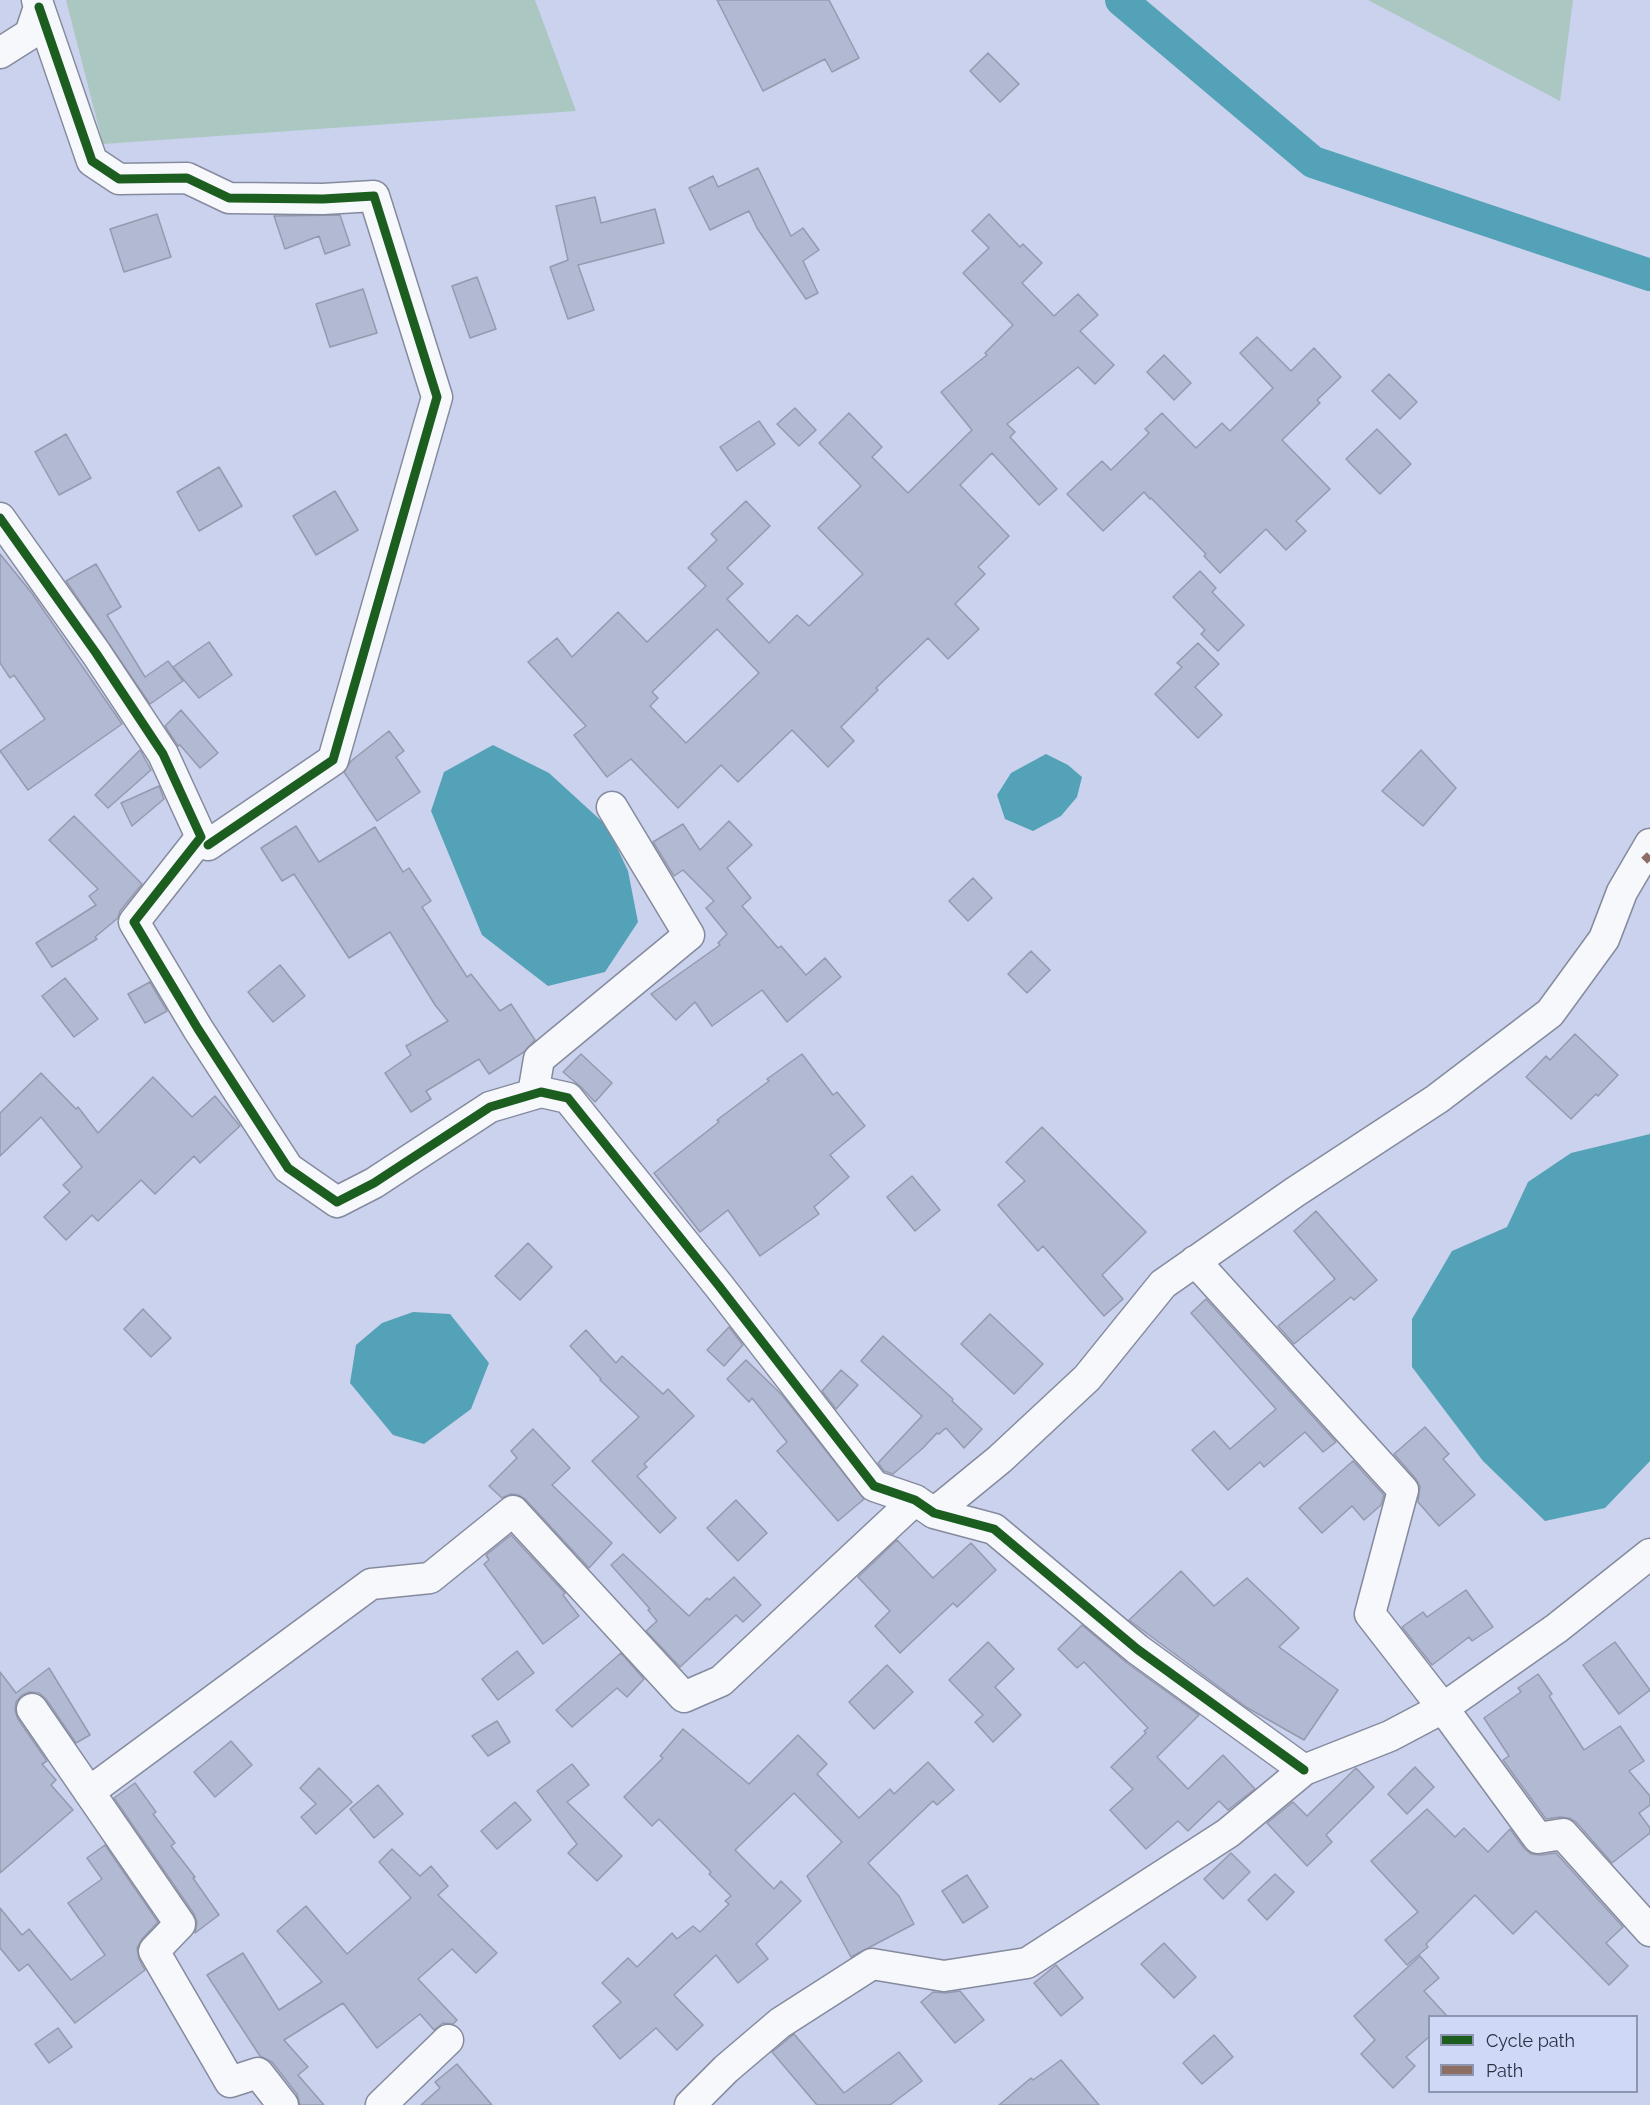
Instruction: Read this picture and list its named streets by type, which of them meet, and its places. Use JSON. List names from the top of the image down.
{
  "legend": ["Cycle path", "Path"]
}
